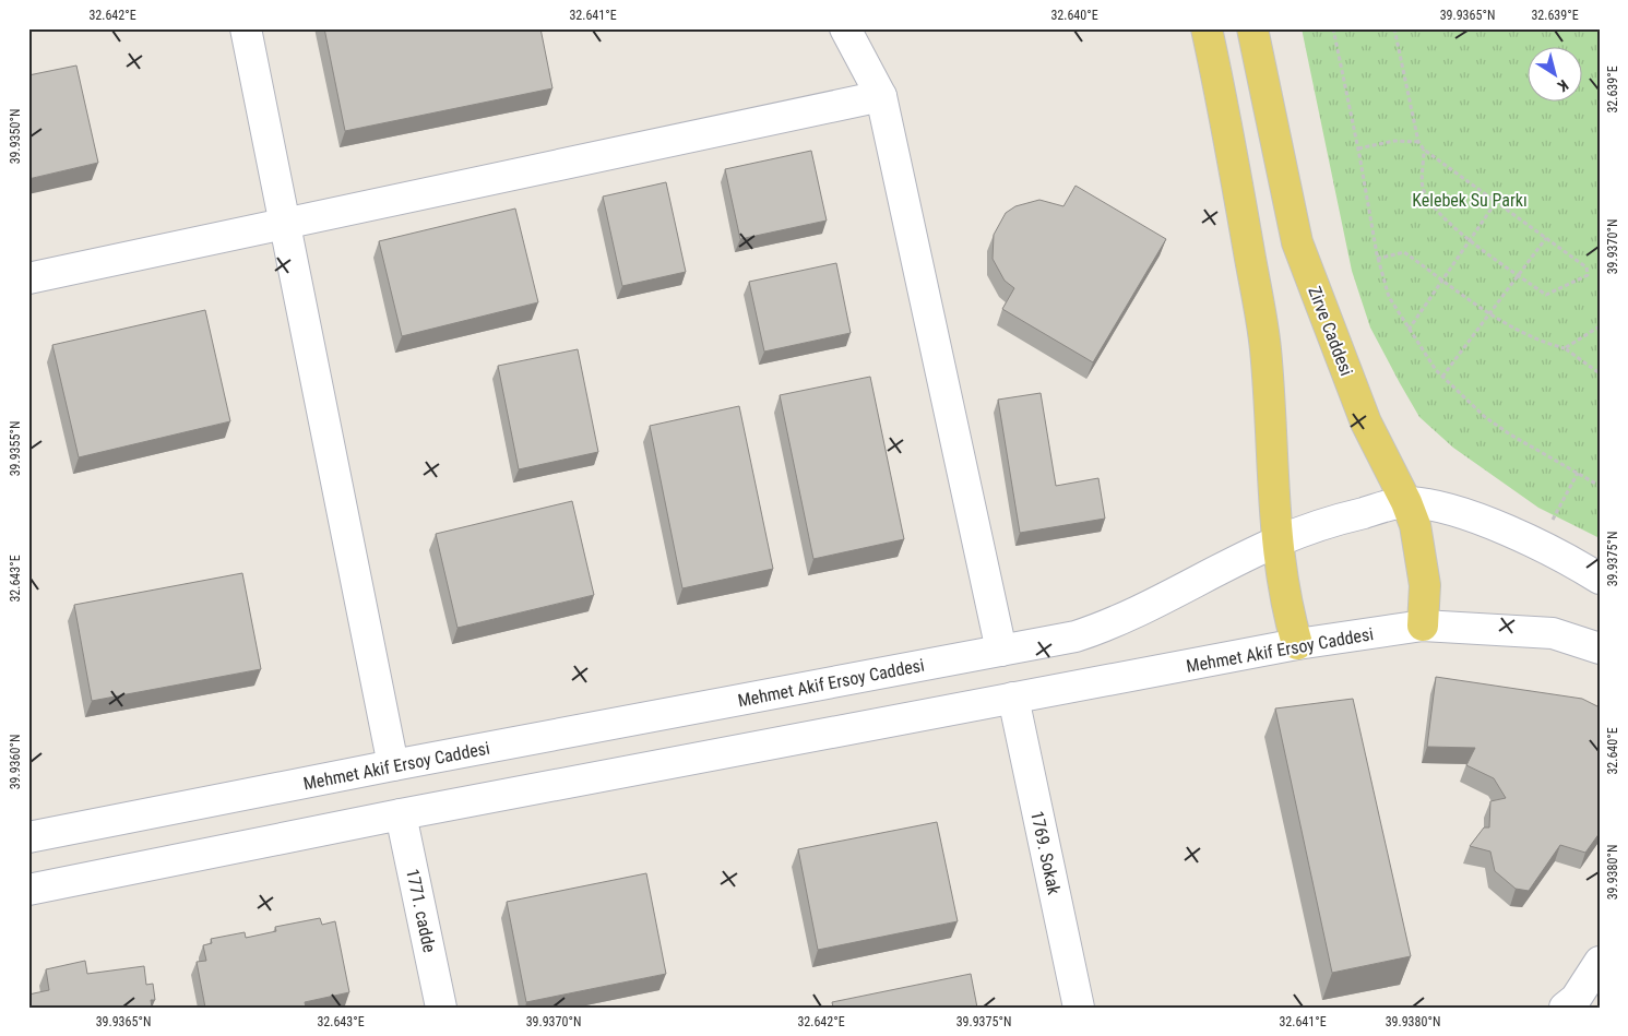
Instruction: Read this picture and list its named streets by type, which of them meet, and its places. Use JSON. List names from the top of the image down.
{
  "streets": {
    "main road": ["Zirve Caddesi"],
    "street": ["Mehmet Akif Ersoy Caddesi", "1769. Sokak", "1771. cadde"]
  },
  "crossings": [
    ["Zirve Caddesi", "Mehmet Akif Ersoy Caddesi"],
    ["Mehmet Akif Ersoy Caddesi", "1769. Sokak"],
    ["Mehmet Akif Ersoy Caddesi", "1771. cadde"]
  ],
  "parks": ["Kelebek Su Parkı"],
  "north": "bottom right",
  "coordinates": [
    "32.642°E",
    "32.641°E",
    "32.640°E",
    "39.9365°N",
    "32.639°E",
    "39.9350°N",
    "39.9370°N",
    "39.9355°N",
    "39.9375°N",
    "32.643°E",
    "39.9360°N",
    "39.9380°N"
  ]
}
